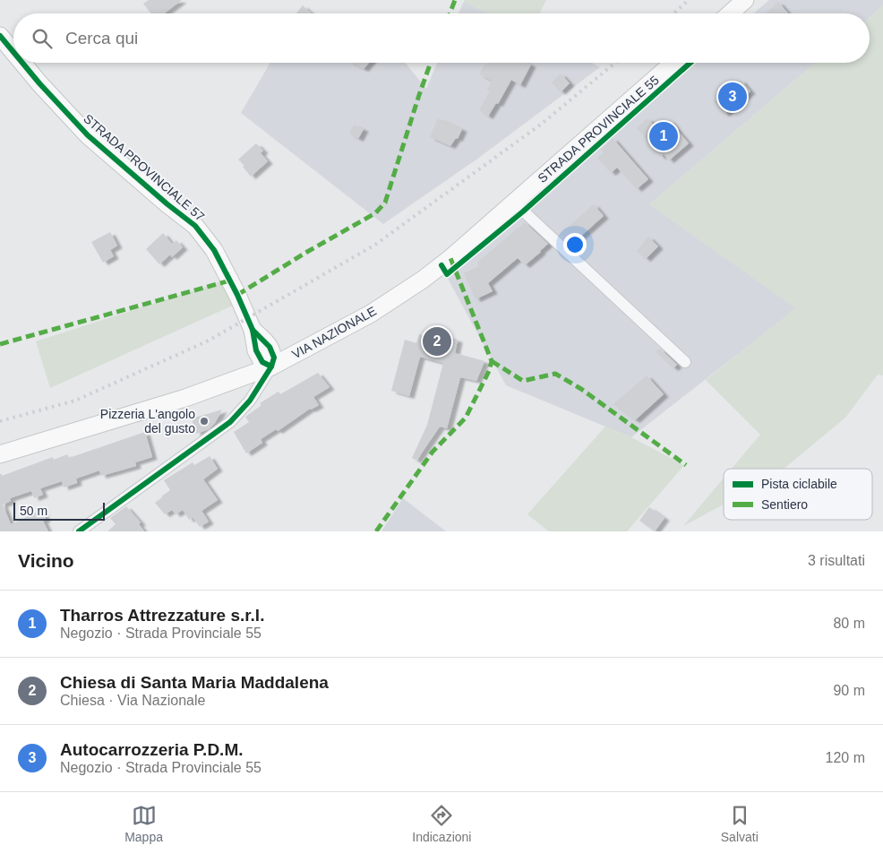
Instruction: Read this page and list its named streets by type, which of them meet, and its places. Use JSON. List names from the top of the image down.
{
  "streets": {
    "main road": ["STRADA PROVINCIALE 55", "STRADA PROVINCIALE 57", "VIA NAZIONALE"]
  },
  "crossings": [
    ["STRADA PROVINCIALE 55", "VIA NAZIONALE"]
  ],
  "places": ["Pizzeria L'angolo del gusto"],
  "legend": ["Pista ciclabile", "Sentiero"],
  "scale_bar": "50 m",
  "page": {
    "search": "Cerca qui",
    "pins": ["3", "1", "2"],
    "scale": "50 m",
    "heading": ["Vicino", "3 risultati"],
    "list": [
      {
        "mark": "1",
        "name": "Tharros Attrezzature s.r.l.",
        "note": "Negozio · Strada Provinciale 55",
        "value": "80 m"
      },
      {
        "mark": "2",
        "name": "Chiesa di Santa Maria Maddalena",
        "note": "Chiesa · Via Nazionale",
        "value": "90 m"
      },
      {
        "mark": "3",
        "name": "Autocarrozzeria P.D.M.",
        "note": "Negozio · Strada Provinciale 55",
        "value": "120 m"
      }
    ],
    "nav": ["Mappa", "Indicazioni", "Salvati"]
  }
}
